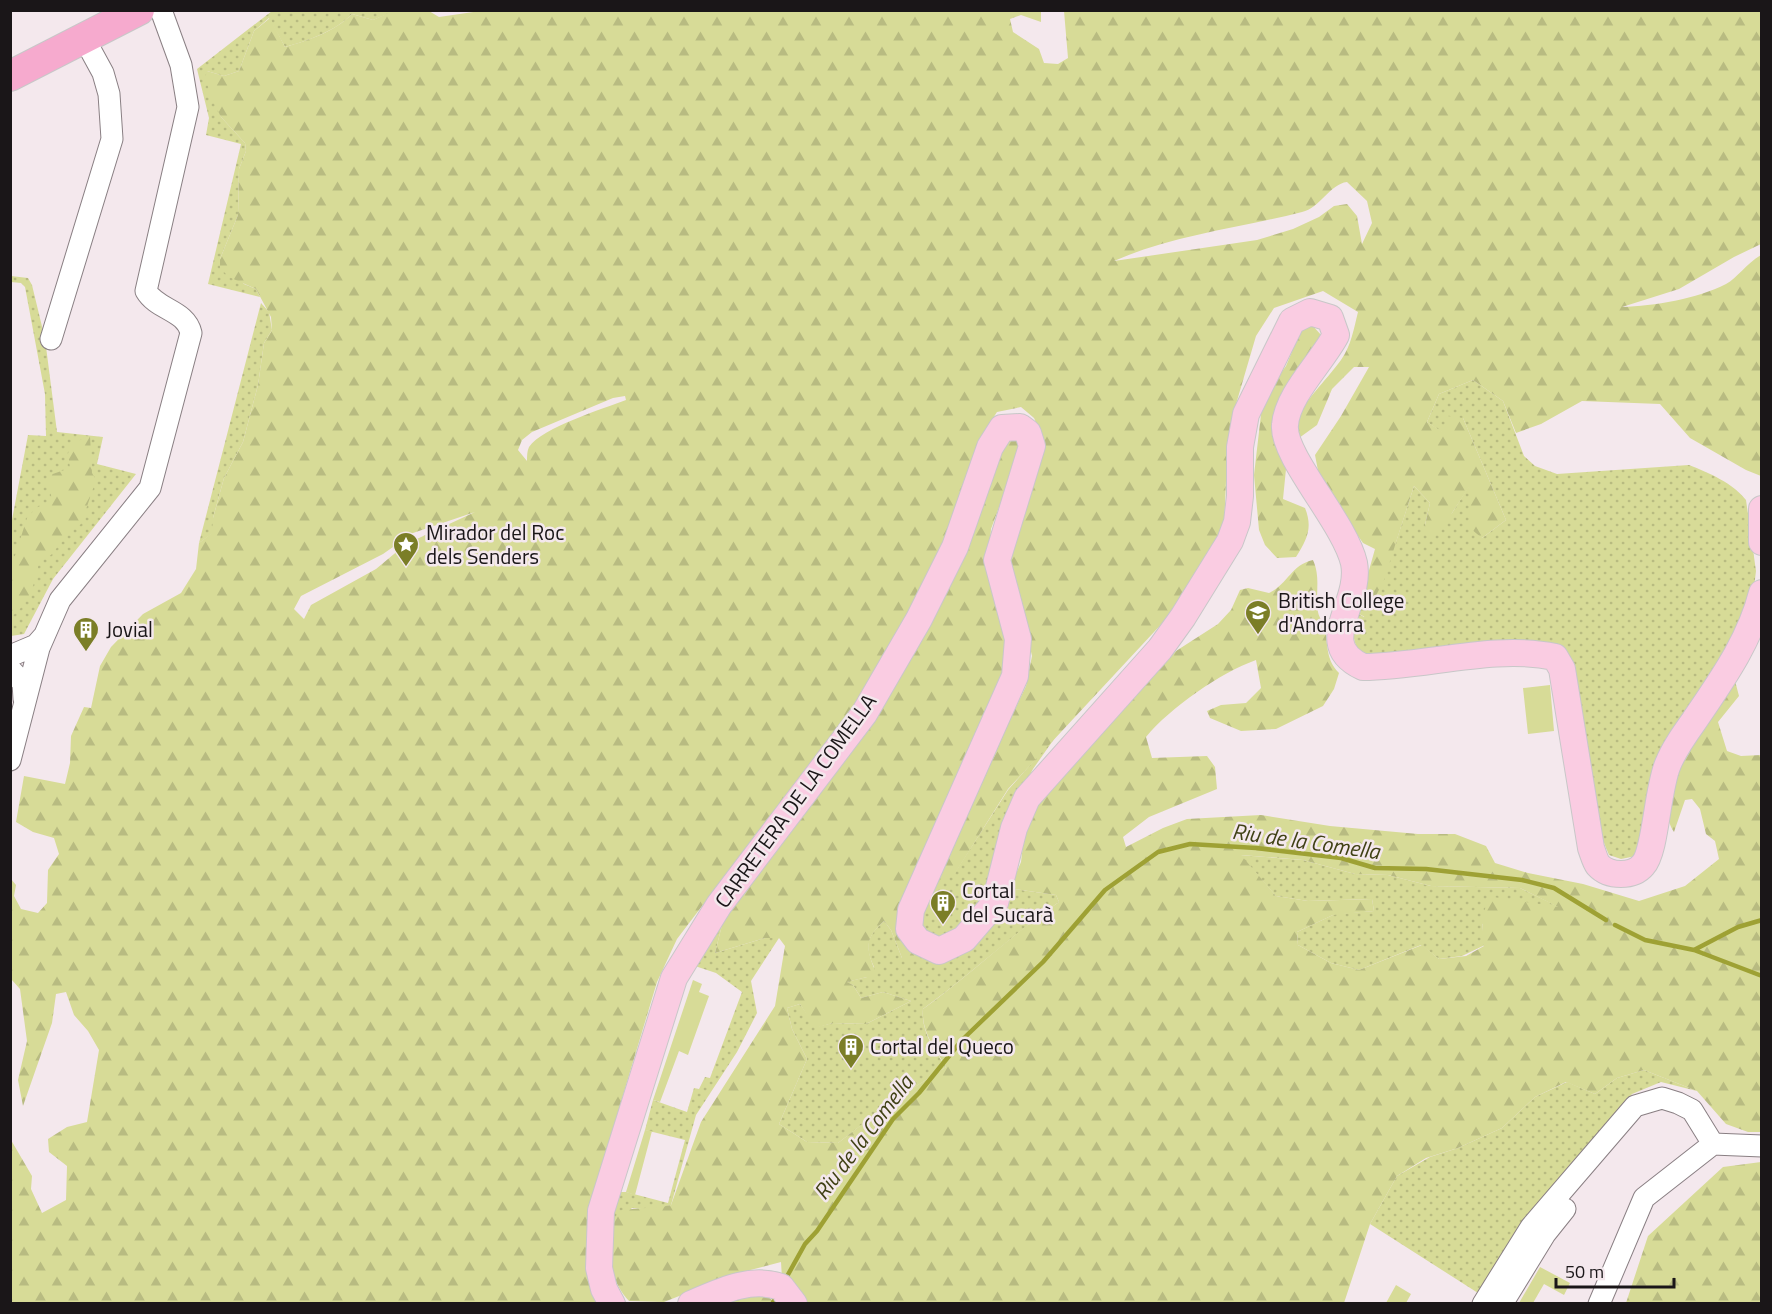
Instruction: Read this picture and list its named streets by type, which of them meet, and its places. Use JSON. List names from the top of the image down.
{
  "streets": {
    "main road": ["CARRETERA DE LA COMELLA"]
  },
  "water": ["Riu de la Comella"],
  "places": {
    "place": ["Mirador del Roc dels Senders"],
    "school or university": ["British College d'Andorra"],
    "building": ["Jovial", "Cortal del Sucarà", "Cortal del Queco"]
  },
  "scale_bar": "50 m"
}
